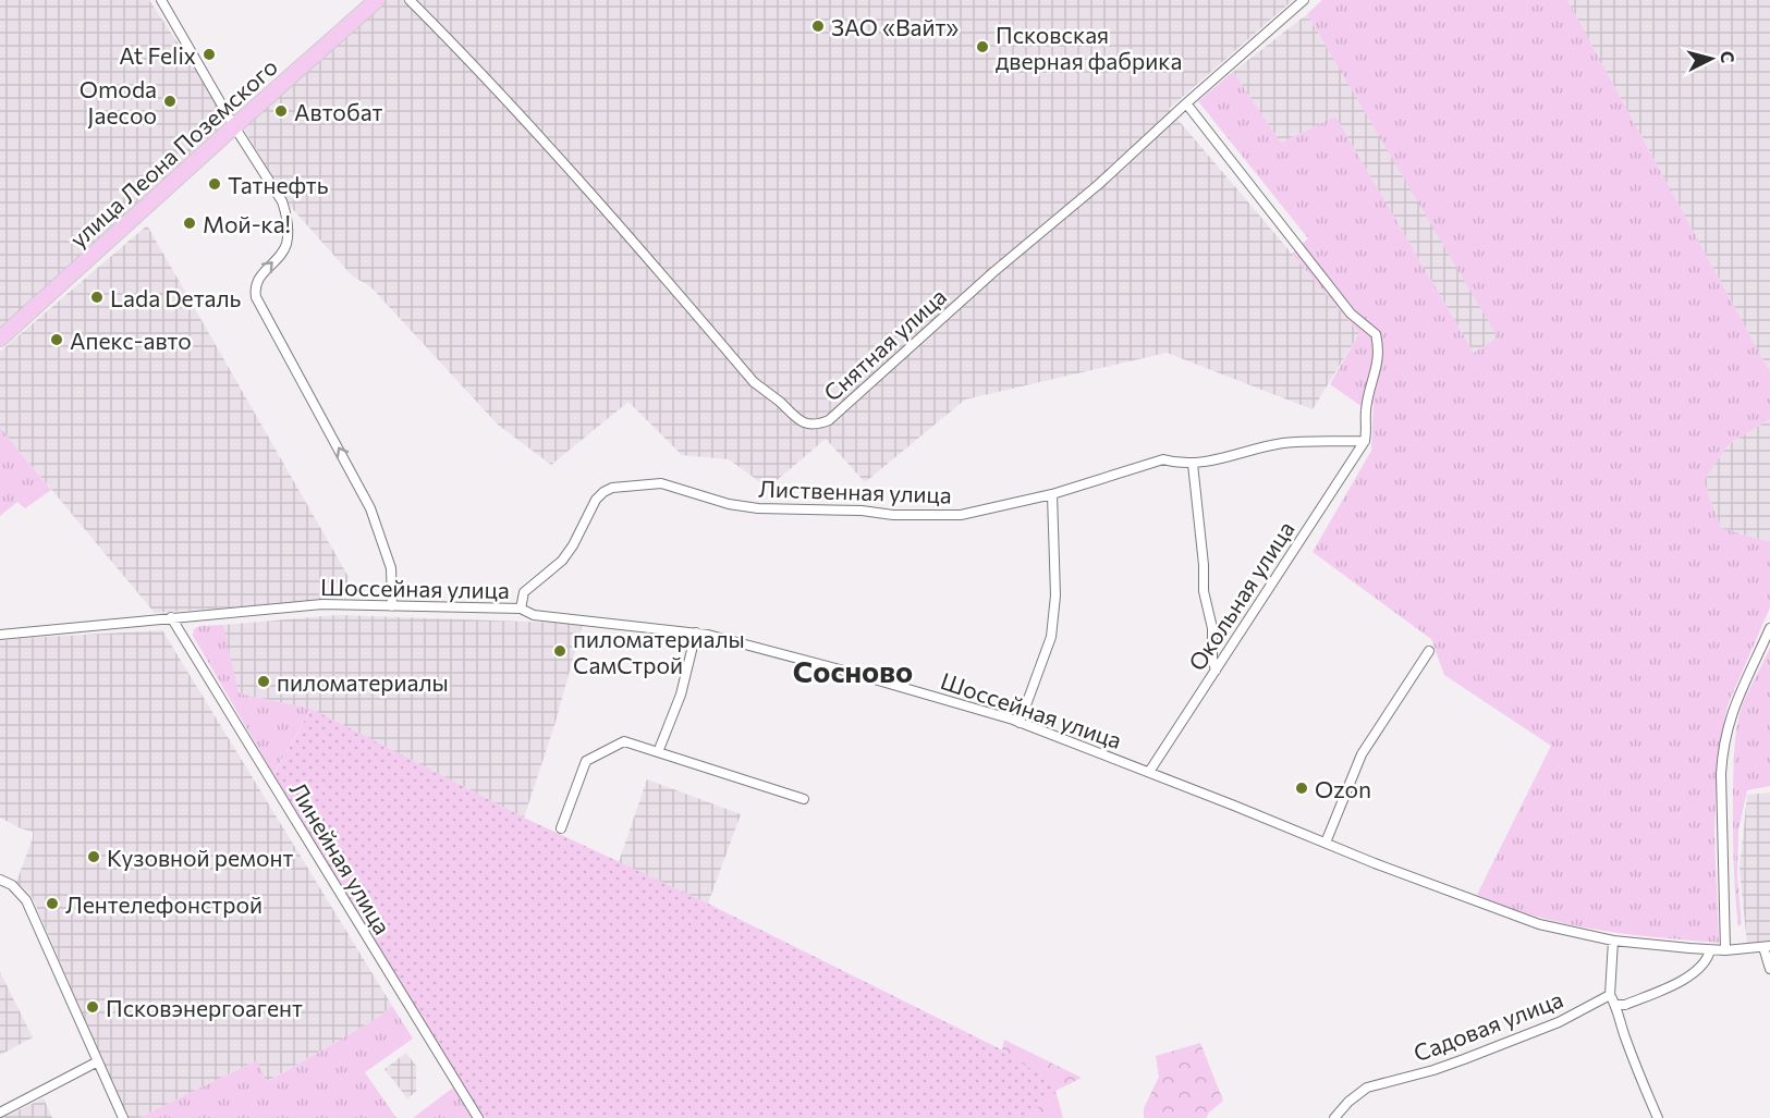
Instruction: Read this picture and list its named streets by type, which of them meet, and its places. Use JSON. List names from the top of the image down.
{
  "streets": {
    "main road": ["улица Леона Поземского"],
    "street": [
      "Снятная улица",
      "Лиственная улица",
      "Шоссейная улица",
      "Окольная улица",
      "Линейная улица",
      "Садовая улица"
    ]
  },
  "crossings": [
    ["Лиственная улица", "Шоссейная улица"],
    ["Лиственная улица", "Окольная улица"],
    ["Шоссейная улица", "Окольная улица"],
    ["Шоссейная улица", "Линейная улица"]
  ],
  "districts": ["Сосново"],
  "places": [
    "ЗАО «Вайт»",
    "Псковская дверная фабрика",
    "At Felix",
    "Omoda Jaecoo",
    "Автобат",
    "Татнефть",
    "Мой-ка!",
    "Lada Dеталь",
    "Апекс-авто",
    "пиломатериалы СамСтрой",
    "пиломатериалы",
    "Ozon",
    "Кузовной ремонт",
    "Лентелефонстрой",
    "Псковэнергоагент"
  ],
  "north": "right"
}
